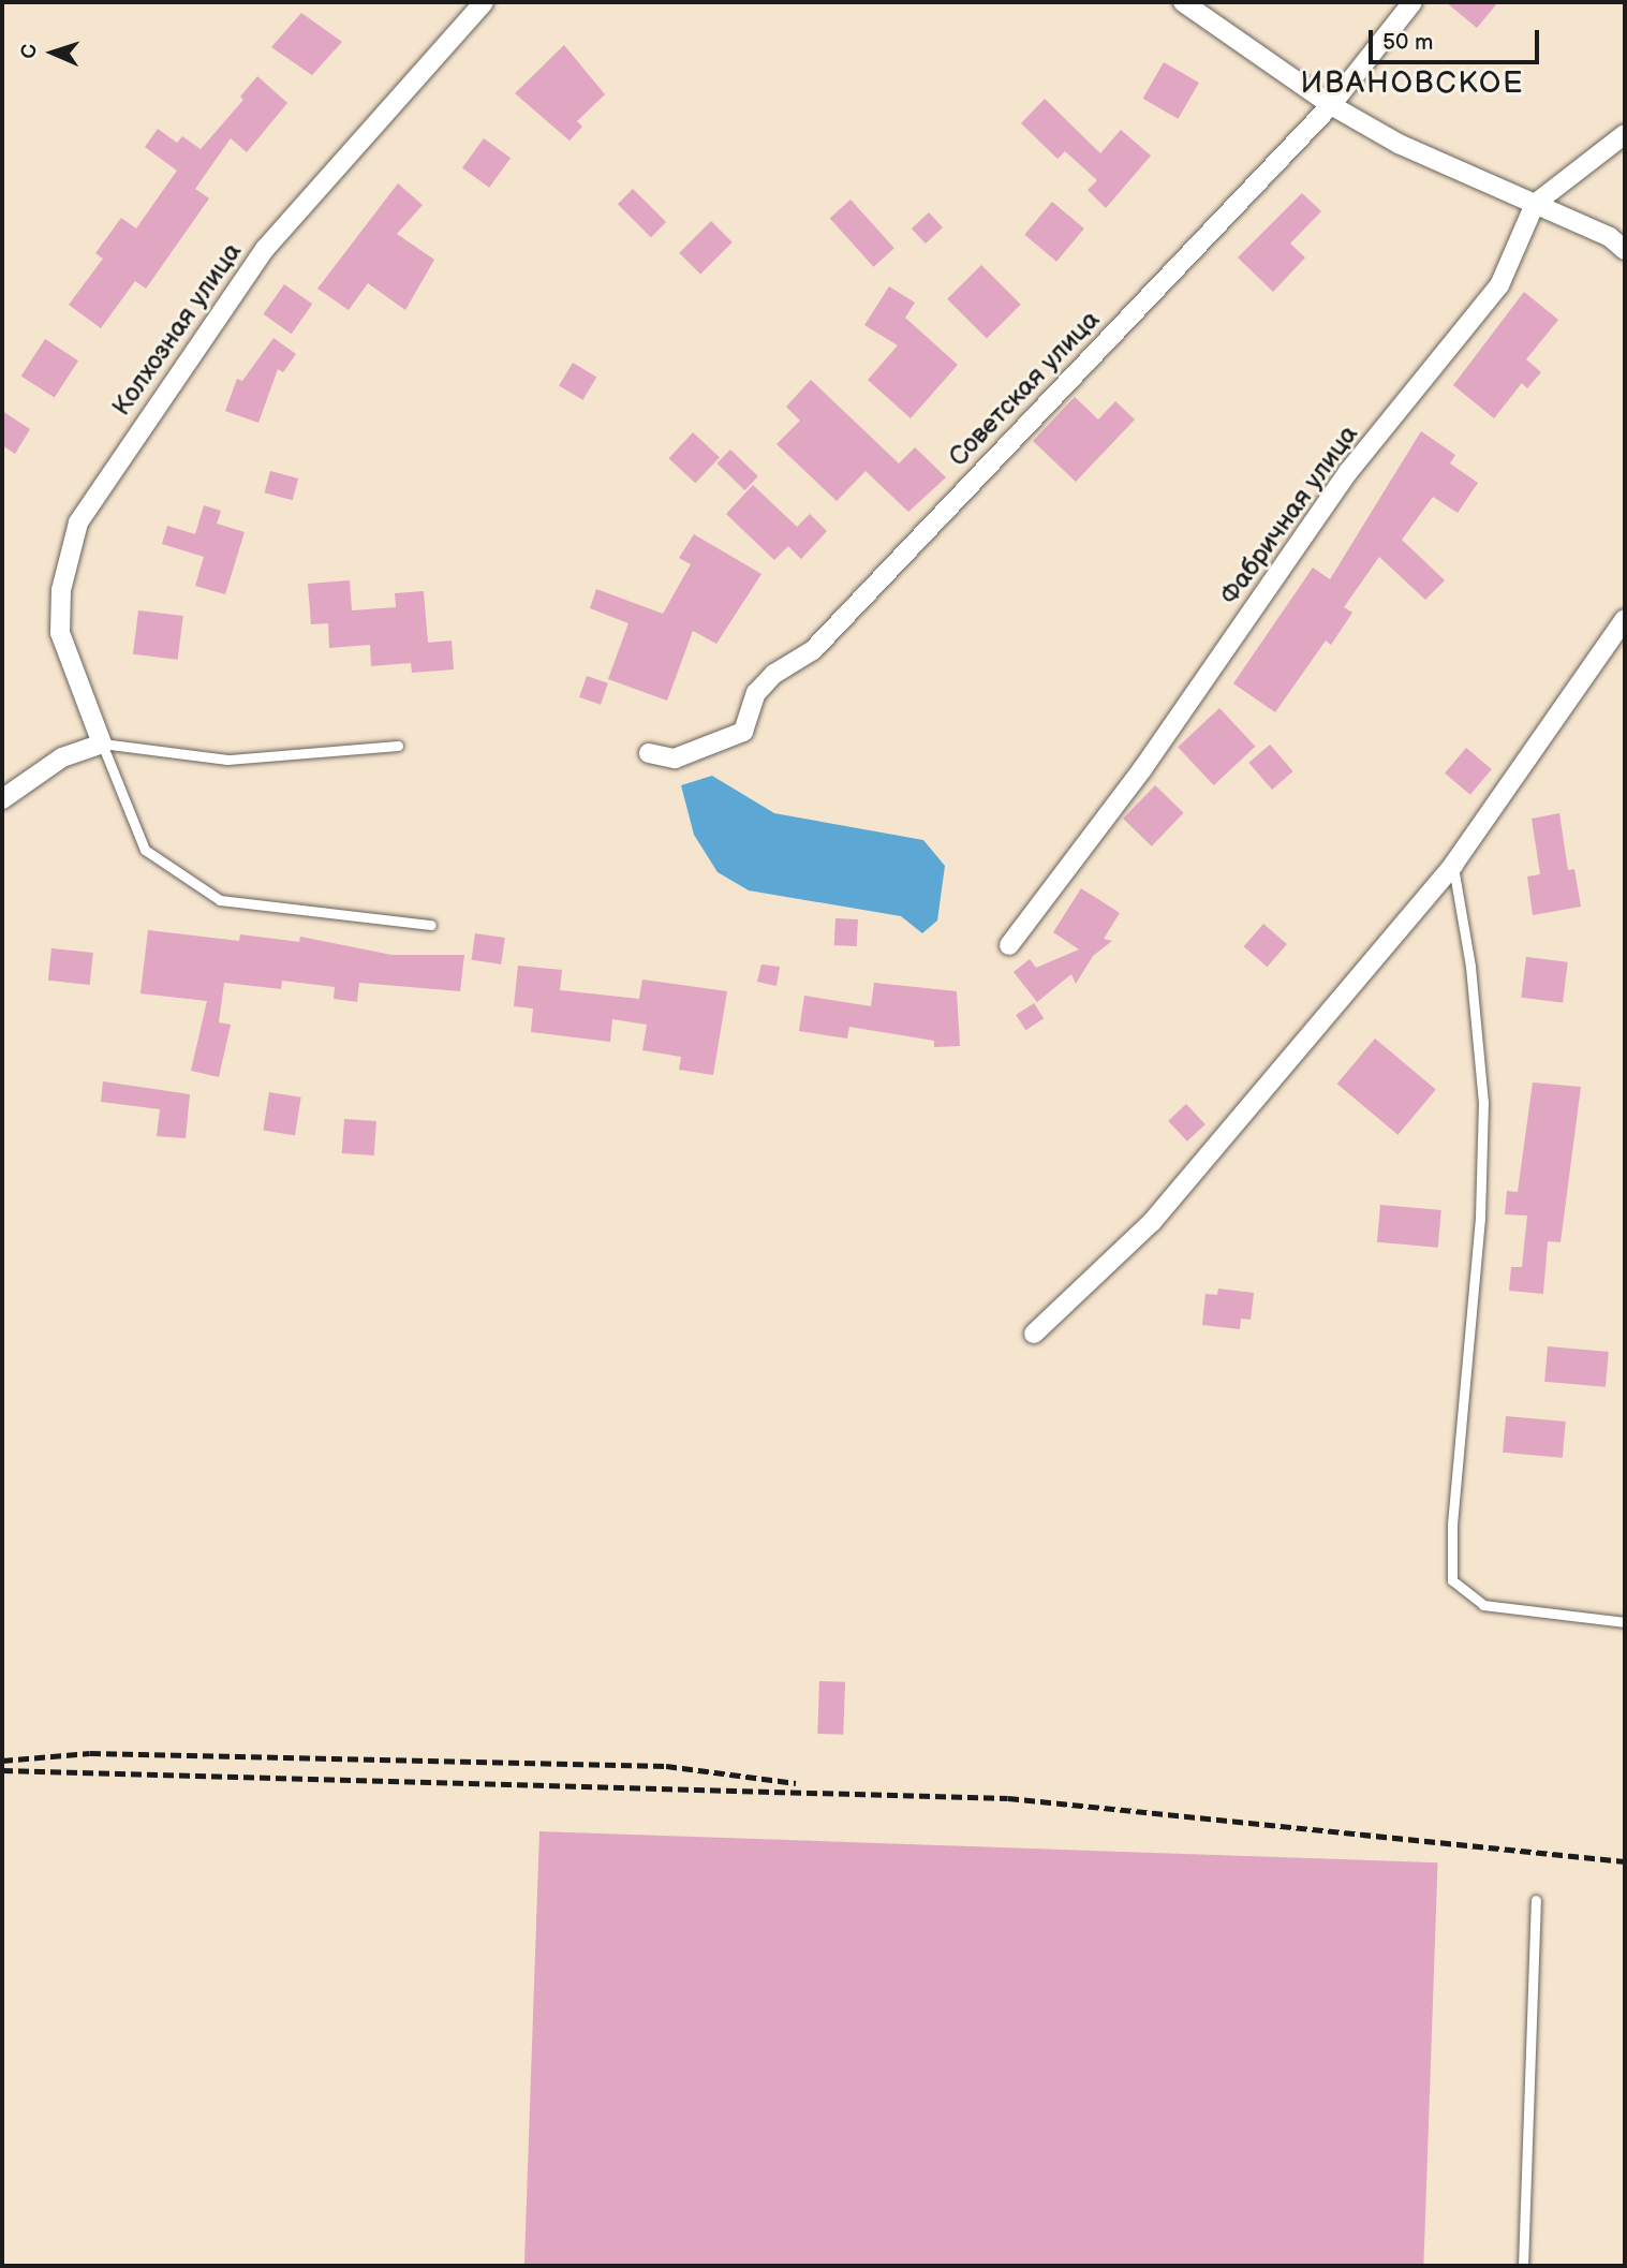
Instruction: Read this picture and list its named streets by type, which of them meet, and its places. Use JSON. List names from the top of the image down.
{
  "streets": {
    "street": ["Колхозная улица", "Советская улица", "Фабричная улица"]
  },
  "districts": ["ИВАНОВСКОЕ"],
  "scale_bar": "50 m",
  "north": "left"
}
